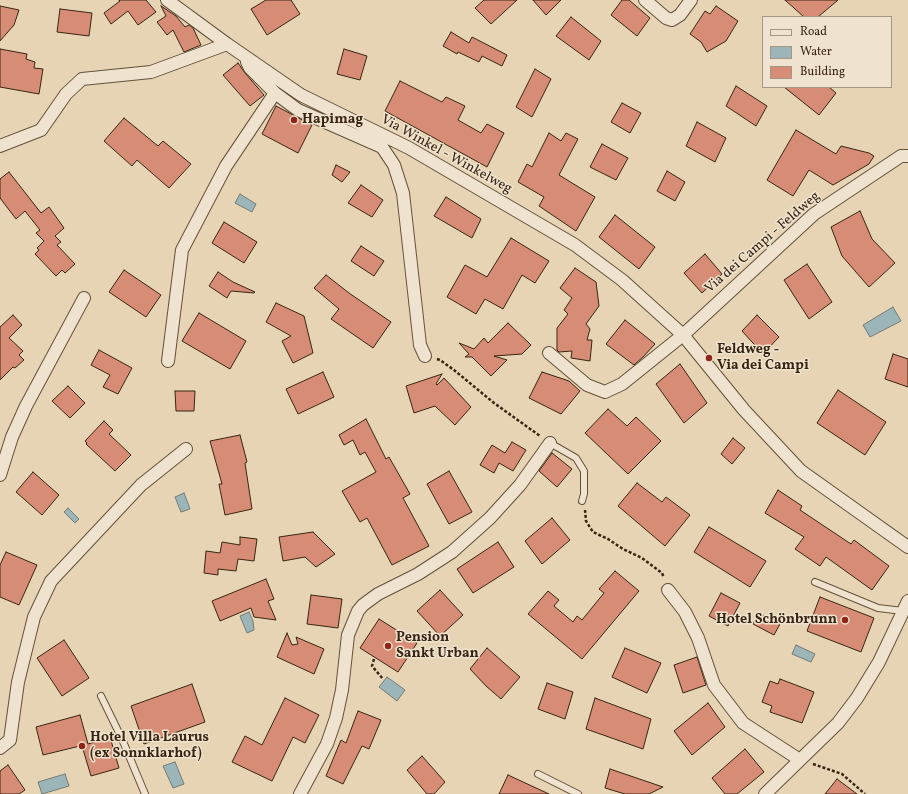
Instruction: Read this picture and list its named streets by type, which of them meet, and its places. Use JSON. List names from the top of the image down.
{
  "streets": {
    "street": ["Via Winkel - Winkelweg", "Via dei Campi - Feldweg"]
  },
  "crossings": [
    ["Via Winkel - Winkelweg", "Via dei Campi - Feldweg"]
  ],
  "places": [
    "Hapimag",
    "Feldweg - Via dei Campi",
    "Hotel Schönbrunn",
    "Pension Sankt Urban",
    "Hotel Villa Laurus (ex Sonnklarhof)"
  ],
  "legend": ["Road", "Water", "Building"]
}
